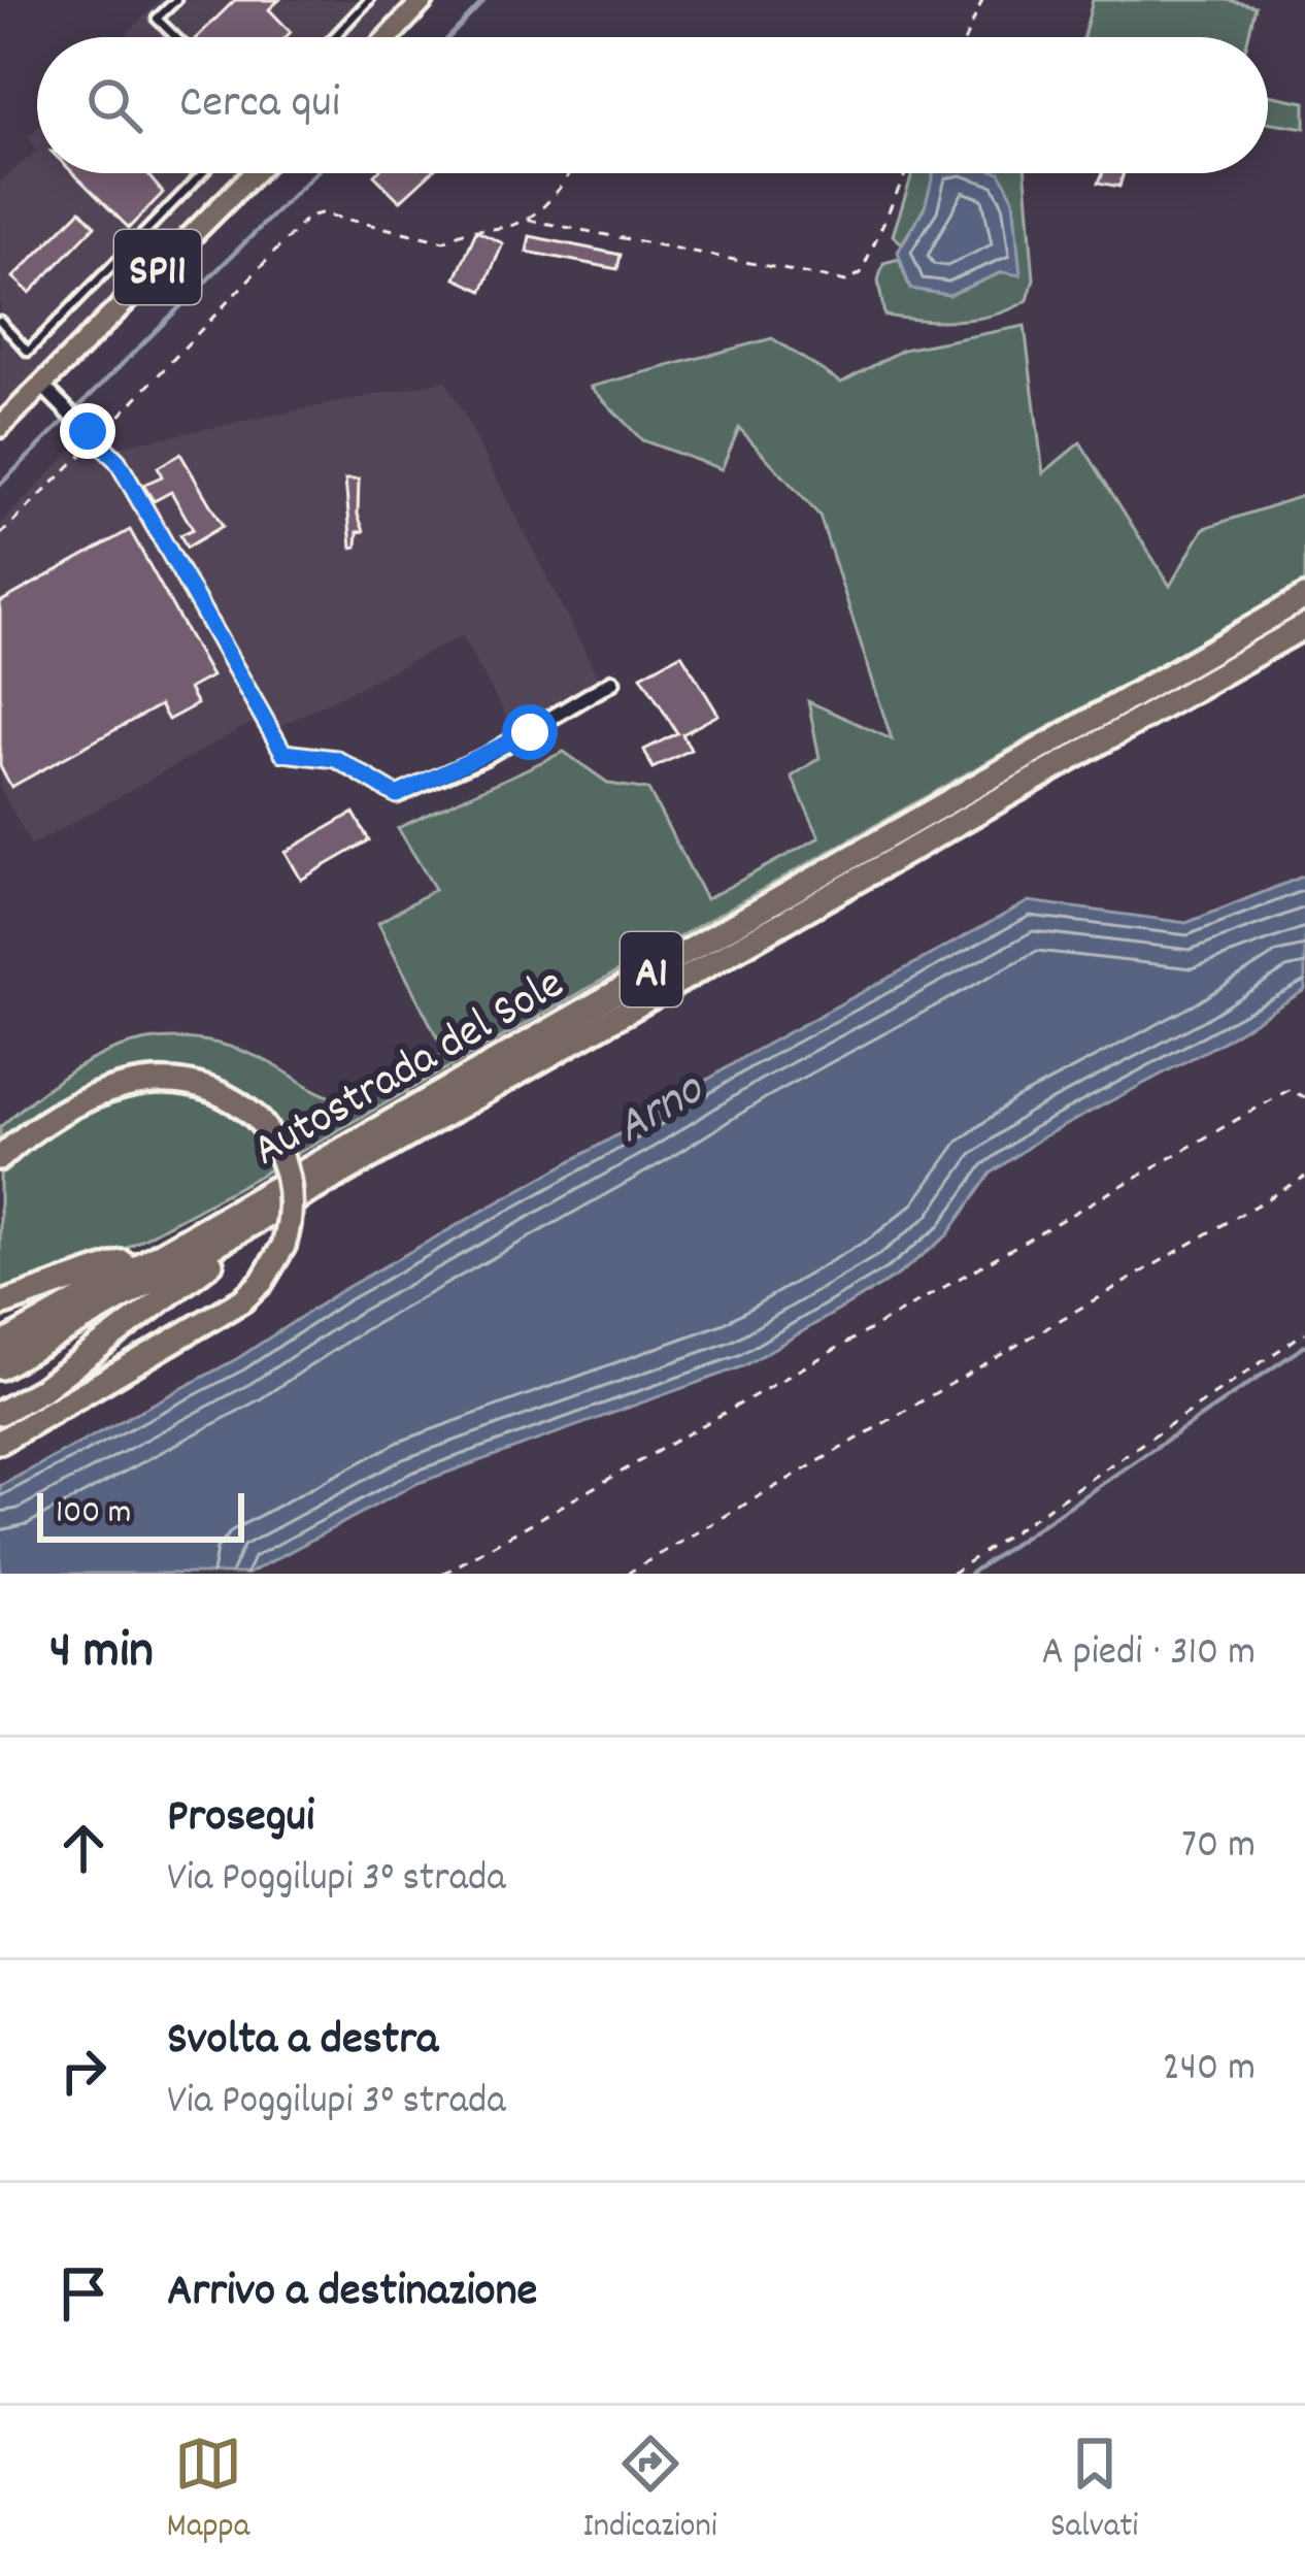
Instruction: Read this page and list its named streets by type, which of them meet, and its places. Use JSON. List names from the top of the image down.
{
  "streets": {
    "highway": ["A1", "Autostrada del Sole"],
    "main road": ["SP11"]
  },
  "water": ["Arno"],
  "scale_bar": "100 m",
  "page": {
    "search": "Cerca qui",
    "scale": "100 m",
    "heading": ["4 min", "A piedi · 310 m"],
    "list": [
      ["Prosegui", "Via Poggilupi 3° strada", "70 m"],
      ["Svolta a destra", "Via Poggilupi 3° strada", "240 m"],
      "Arrivo a destinazione"
    ],
    "nav": ["Mappa", "Indicazioni", "Salvati"]
  }
}
